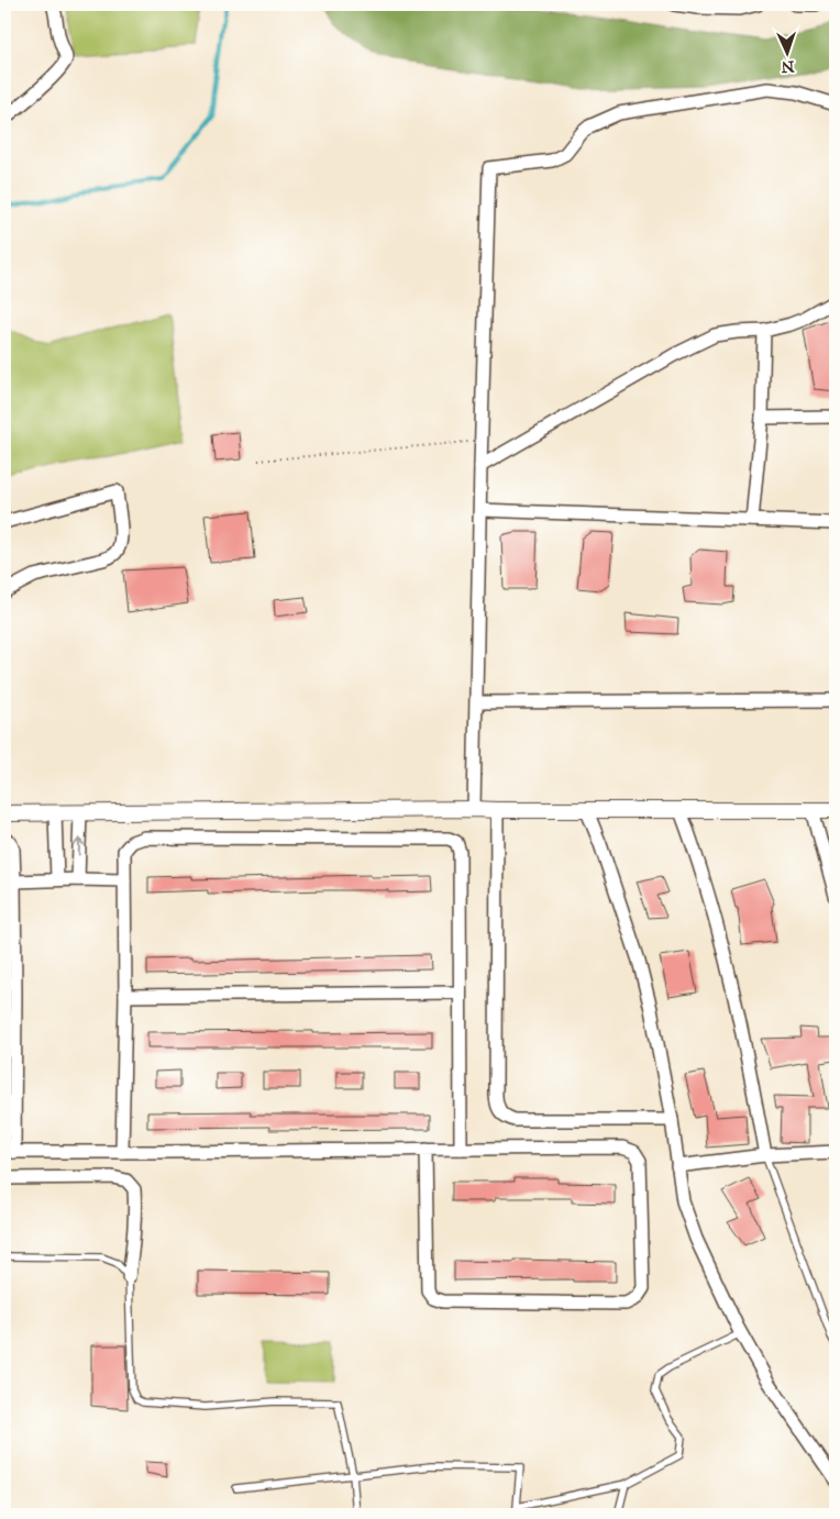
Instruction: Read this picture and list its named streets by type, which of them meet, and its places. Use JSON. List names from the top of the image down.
{
  "north": "bottom"
}
